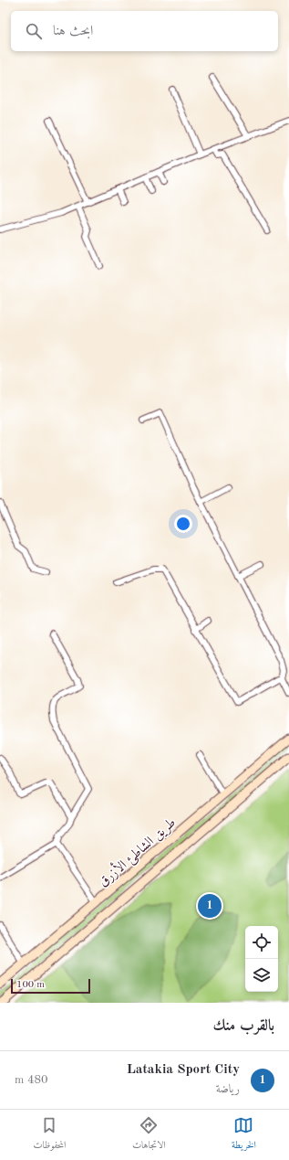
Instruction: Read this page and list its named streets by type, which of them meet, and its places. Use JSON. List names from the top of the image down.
{
  "streets": {
    "main road": ["طريق الشاطئ الأزرق"]
  },
  "scale_bar": "100 m",
  "page": {
    "search": "ابحث هنا",
    "pins": "1",
    "scale": "100 m",
    "heading": "بالقرب منك",
    "list": [
      {
        "mark": "1",
        "name": "Latakia Sport City",
        "note": "رياضة",
        "value": "480 m"
      }
    ],
    "nav": ["الخريطة", "الاتجاهات", "المحفوظات"]
  }
}
